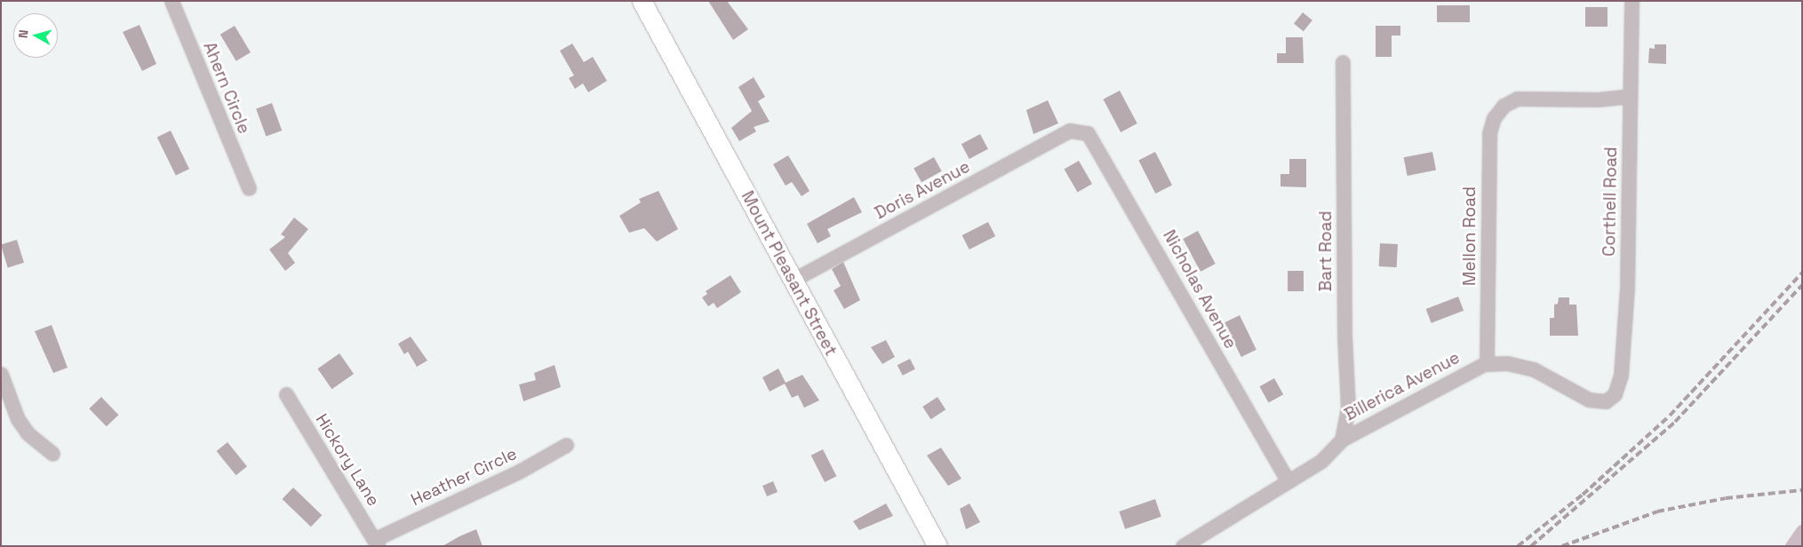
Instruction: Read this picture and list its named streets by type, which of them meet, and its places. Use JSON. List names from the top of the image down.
{
  "streets": {
    "main road": ["Mount Pleasant Street"],
    "street": [
      "Ahern Circle",
      "Doris Avenue",
      "Corthell Road",
      "Mellon Road",
      "Bart Road",
      "Nicholas Avenue",
      "Billerica Avenue",
      "Hickory Lane",
      "Heather Circle"
    ]
  },
  "crossings": [
    ["Doris Avenue", "Mount Pleasant Street"],
    ["Doris Avenue", "Nicholas Avenue"],
    ["Corthell Road", "Mellon Road"],
    ["Corthell Road", "Billerica Avenue"],
    ["Mellon Road", "Billerica Avenue"],
    ["Bart Road", "Billerica Avenue"],
    ["Nicholas Avenue", "Billerica Avenue"],
    ["Hickory Lane", "Heather Circle"]
  ],
  "north": "left"
}
